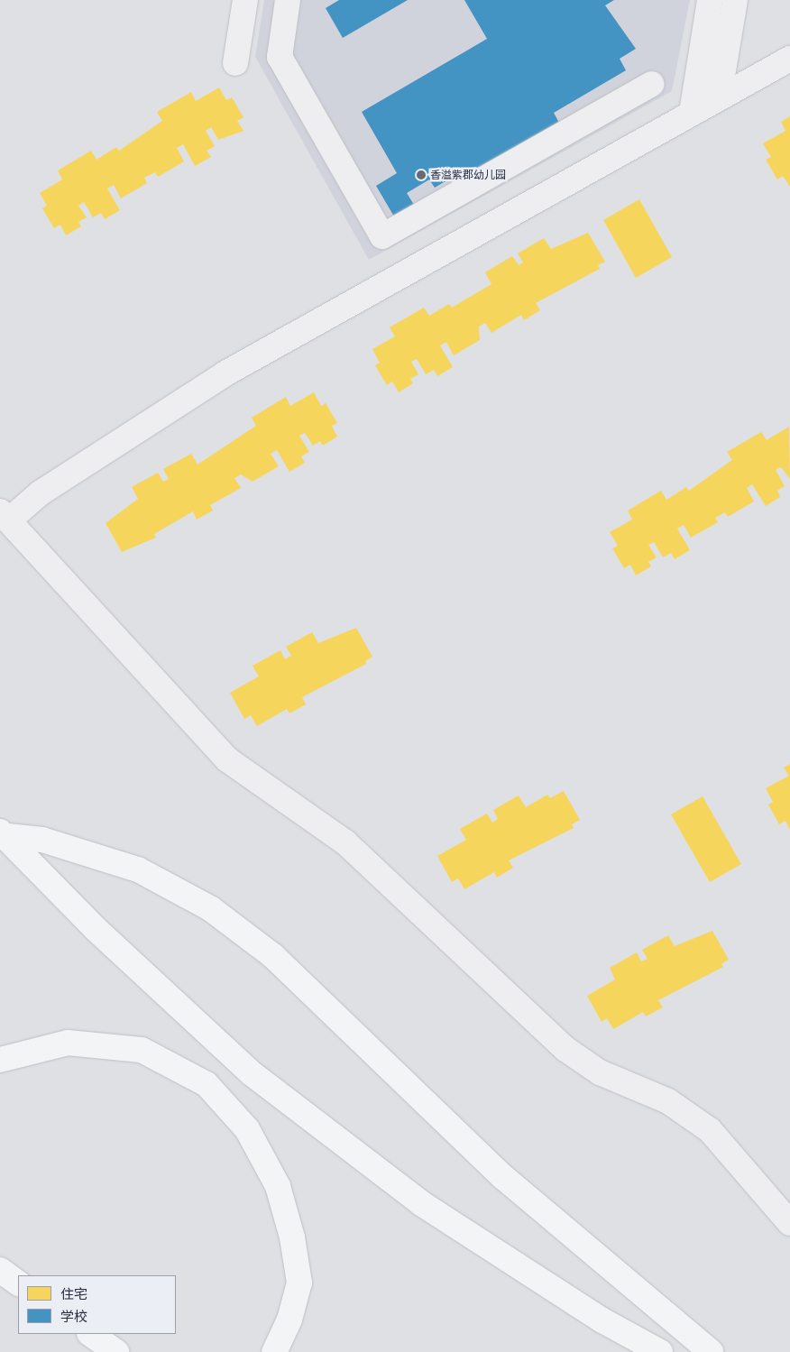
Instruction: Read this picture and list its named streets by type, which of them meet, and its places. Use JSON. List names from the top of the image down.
{
  "places": ["香溢紫郡幼儿园"],
  "legend": ["住宅", "学校"]
}
